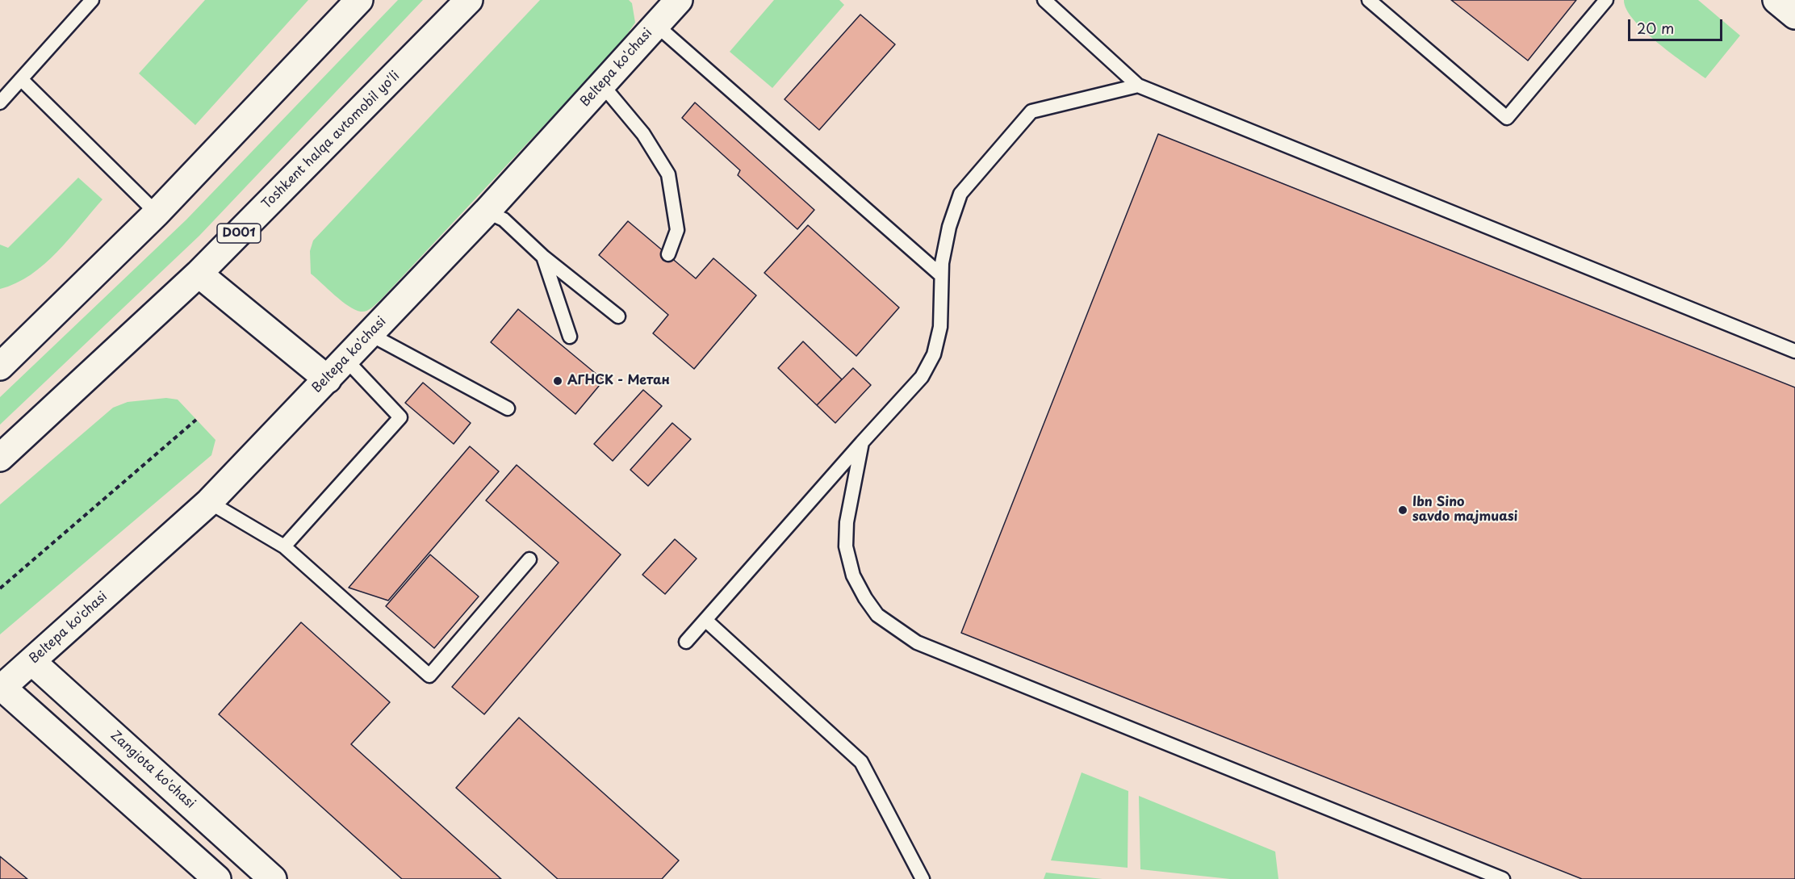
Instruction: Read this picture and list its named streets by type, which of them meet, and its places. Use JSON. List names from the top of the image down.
{
  "streets": {
    "main road": [
      "Beltepa ko'chasi",
      "Toshkent halqa avtomobil yo'li",
      "D001",
      "Zangiota ko'chasi"
    ]
  },
  "crossings": [
    ["Beltepa ko'chasi", "Zangiota ko'chasi"]
  ],
  "places": ["АГНСК - Метан", "Ibn Sino savdo majmuasi"],
  "scale_bar": "20 m"
}
